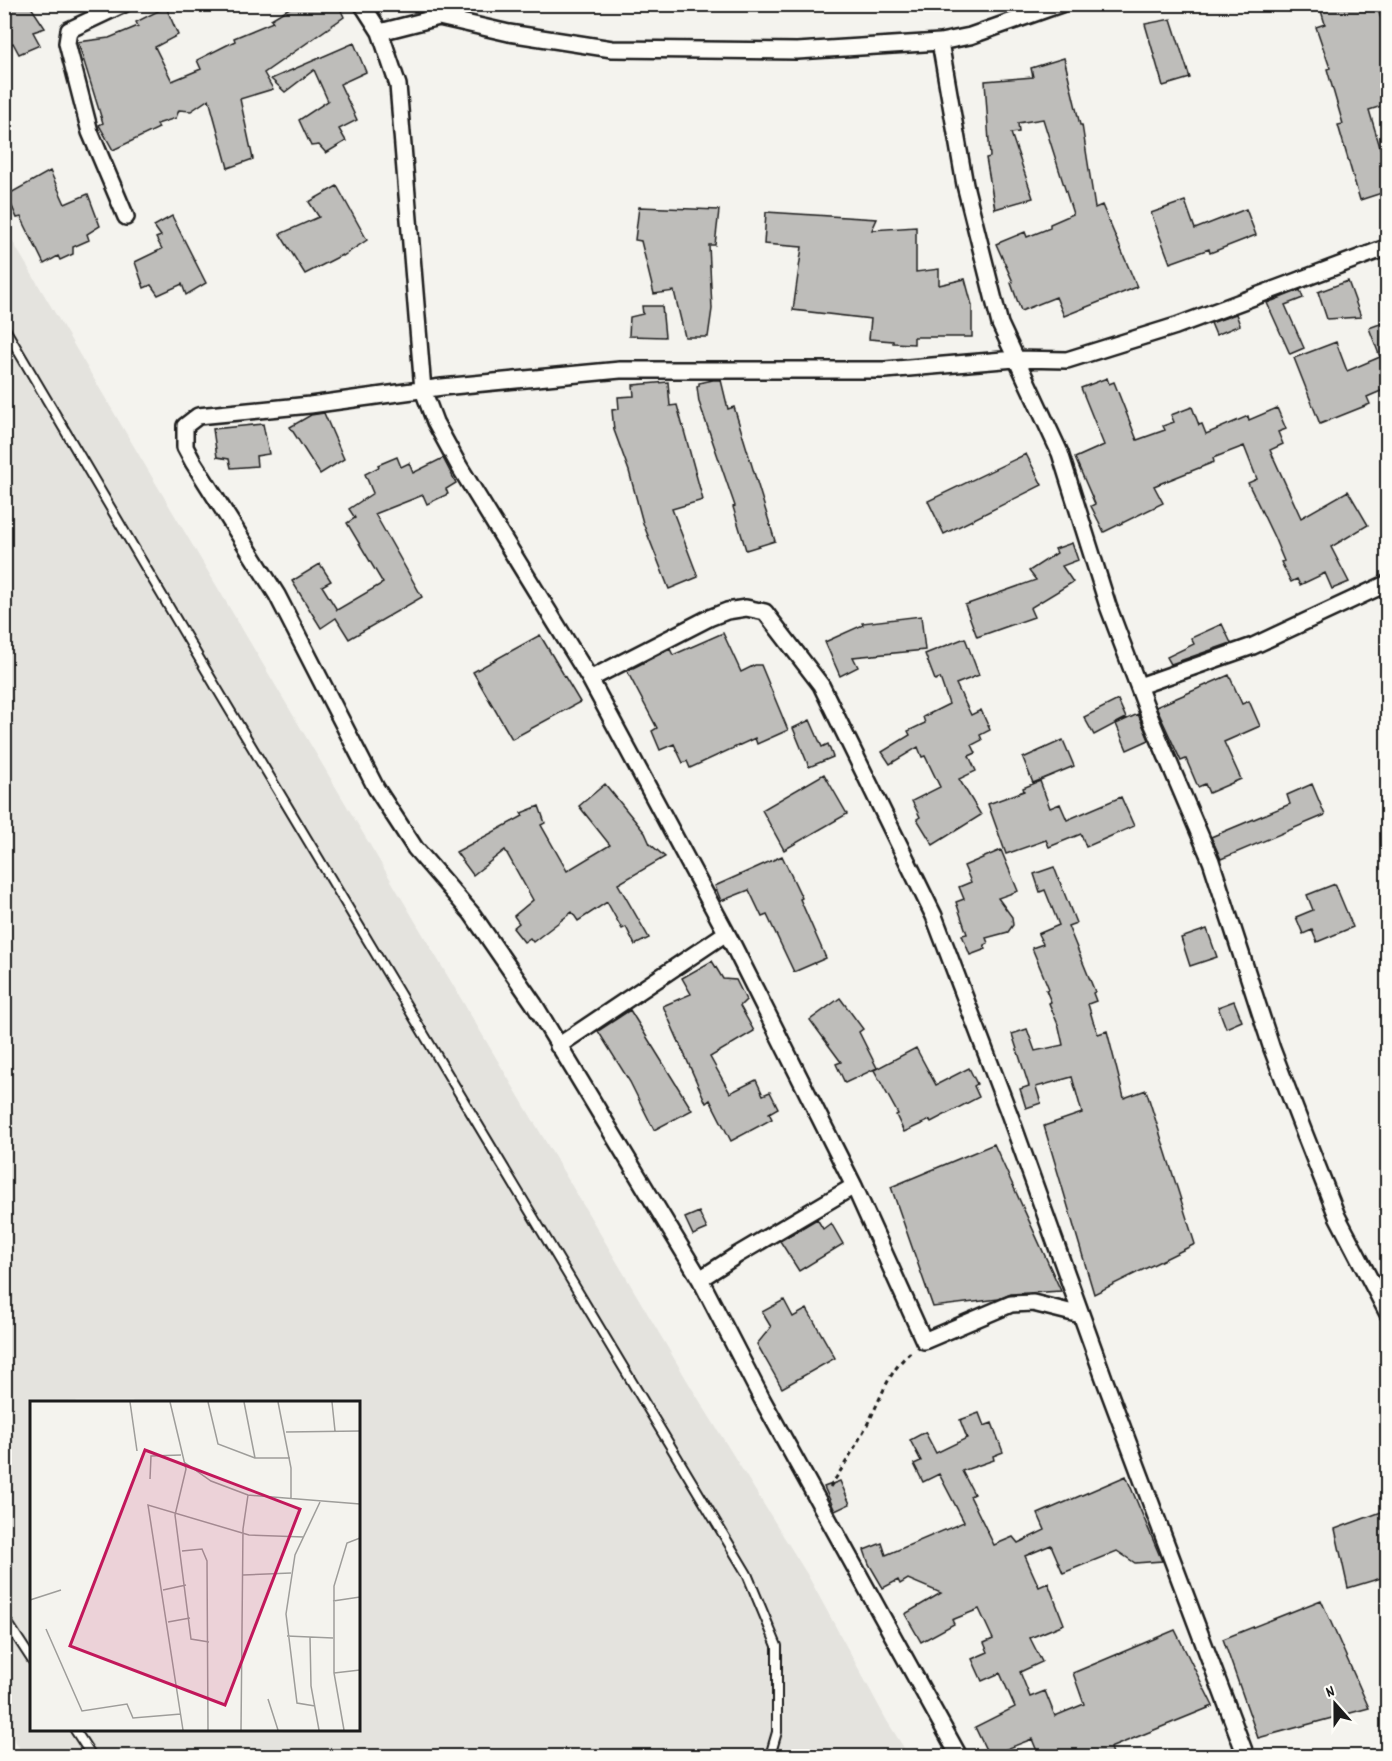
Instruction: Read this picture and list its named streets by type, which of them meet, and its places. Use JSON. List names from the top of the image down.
{
  "north": "top"
}
